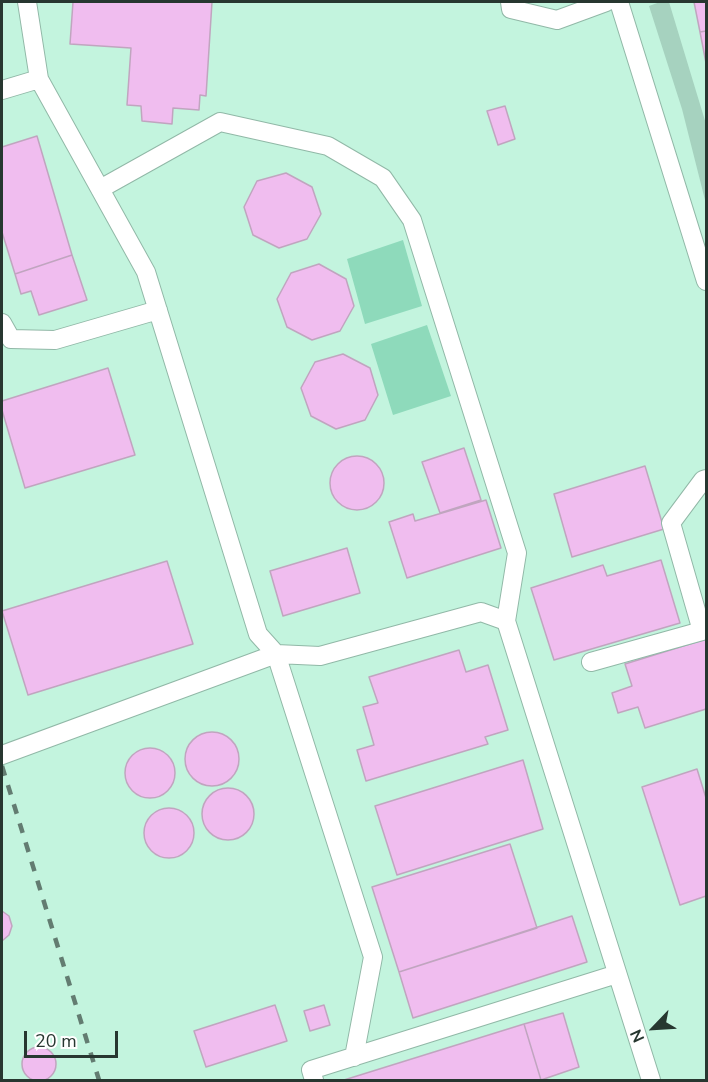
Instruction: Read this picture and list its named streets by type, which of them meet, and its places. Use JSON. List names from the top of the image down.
{
  "scale_bar": "20 m",
  "north": "bottom left"
}
